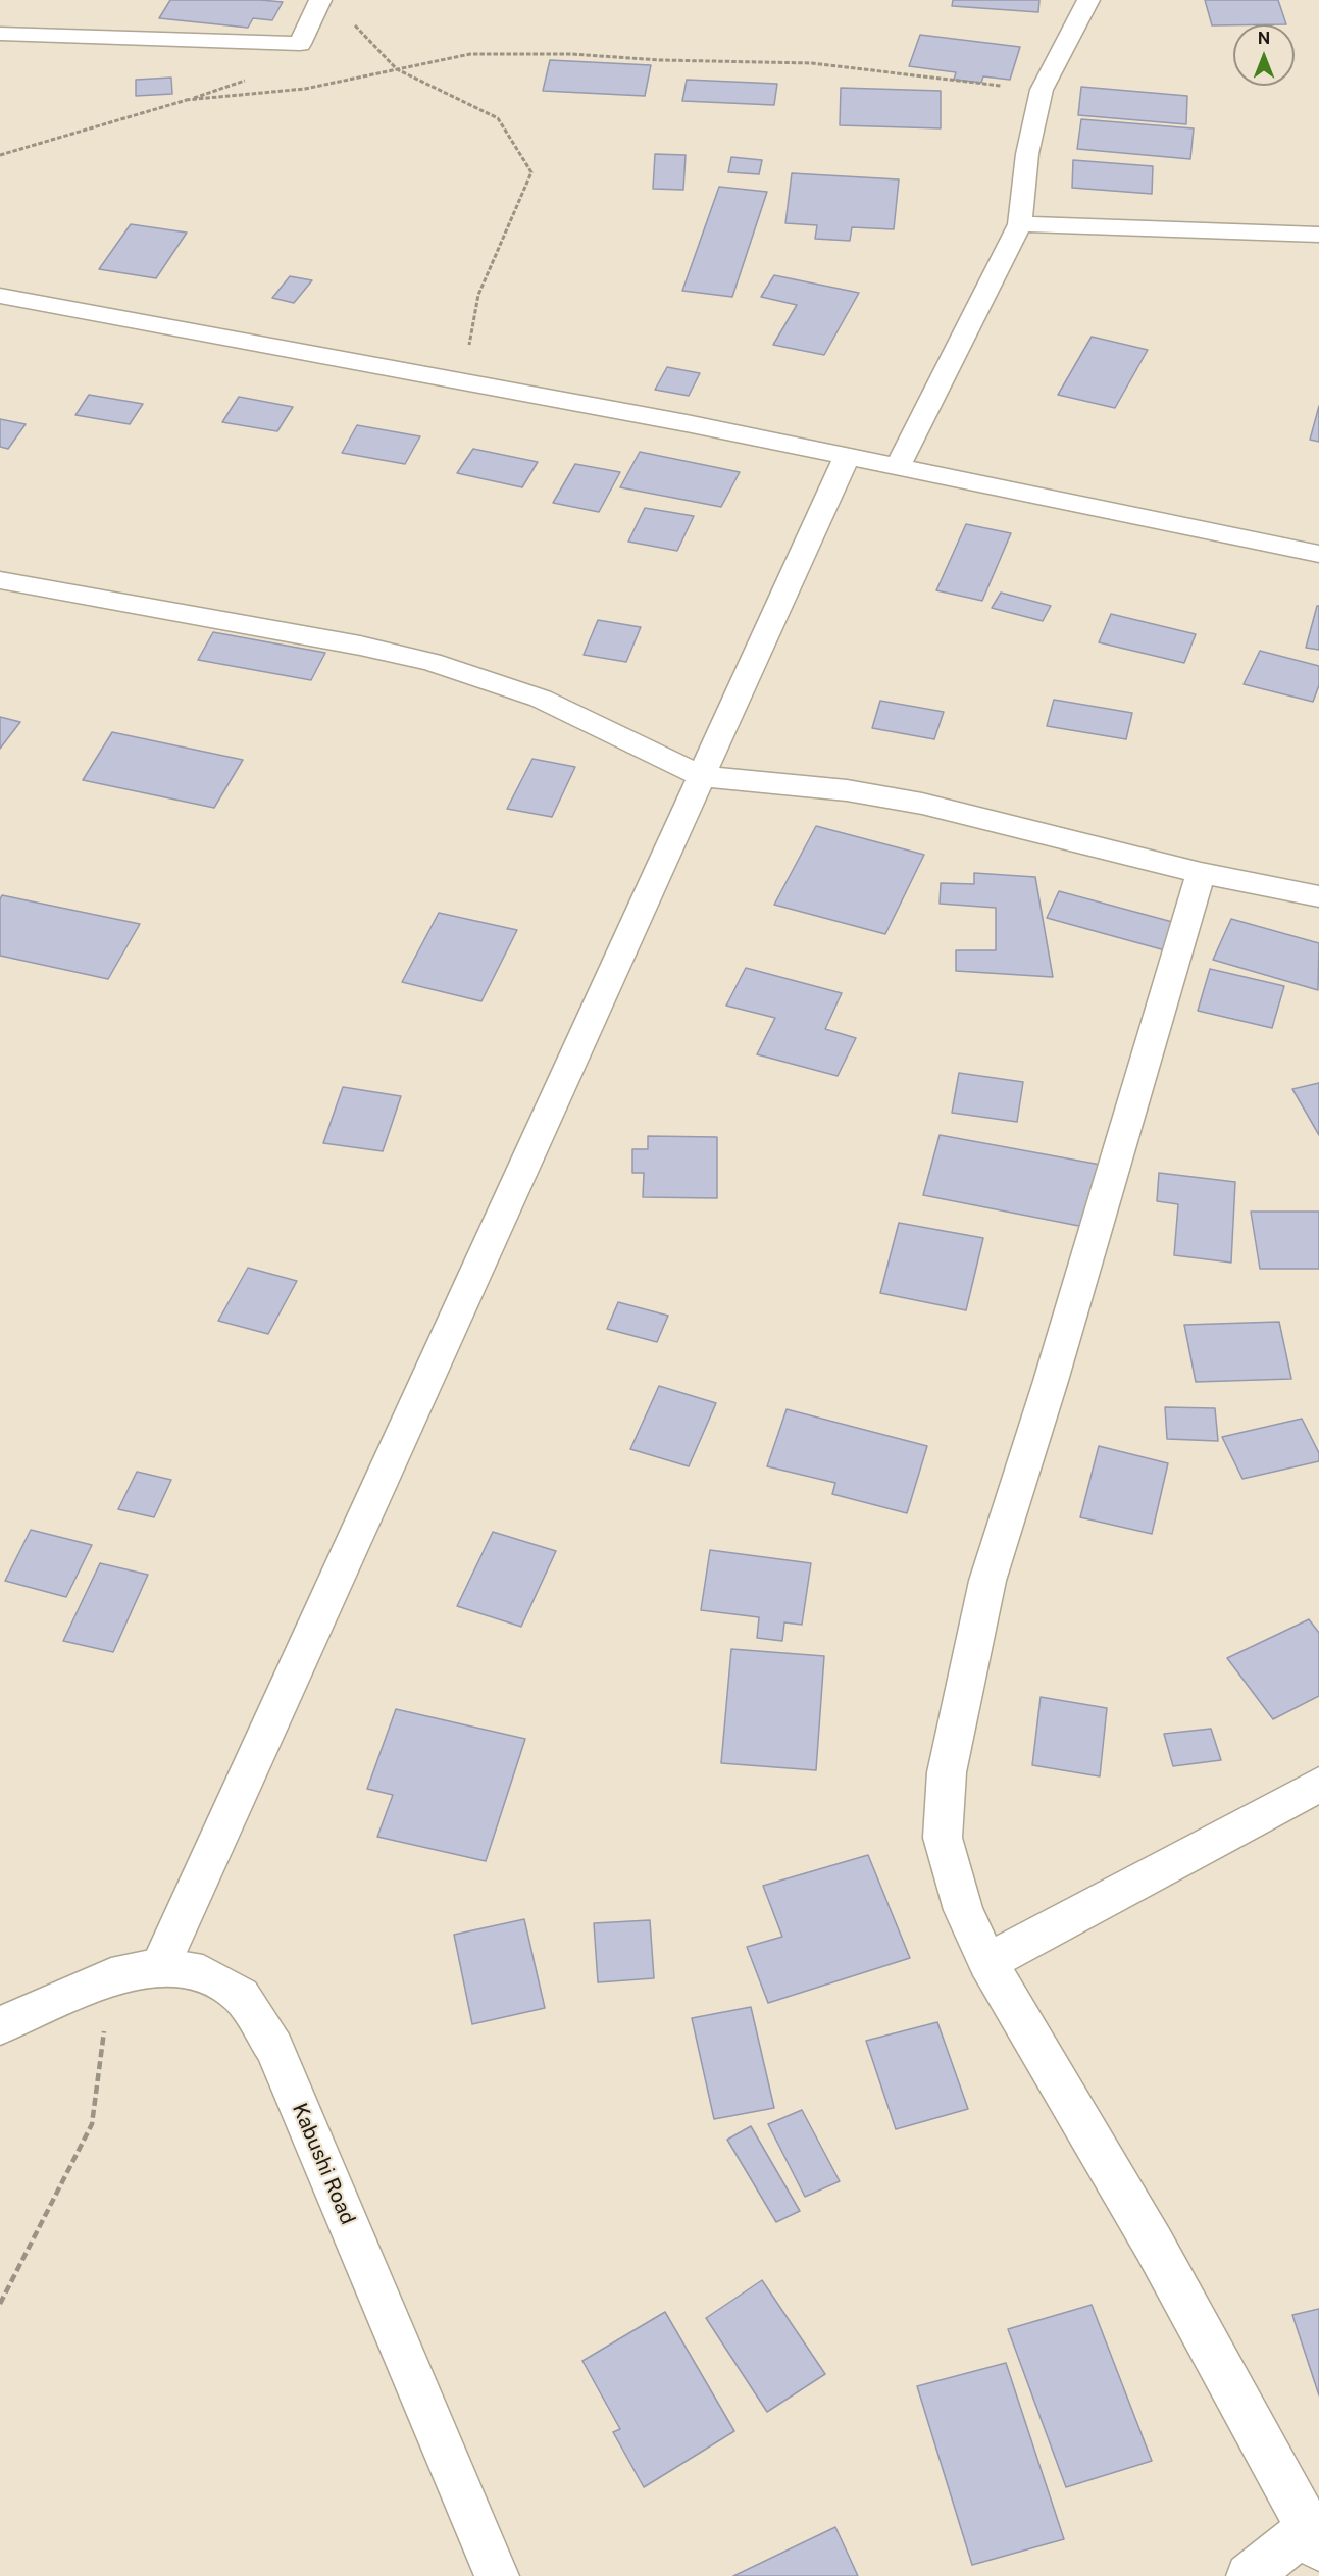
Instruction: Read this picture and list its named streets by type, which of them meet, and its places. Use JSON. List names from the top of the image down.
{
  "streets": {
    "street": ["Kabushi Road"]
  },
  "north": "top"
}
